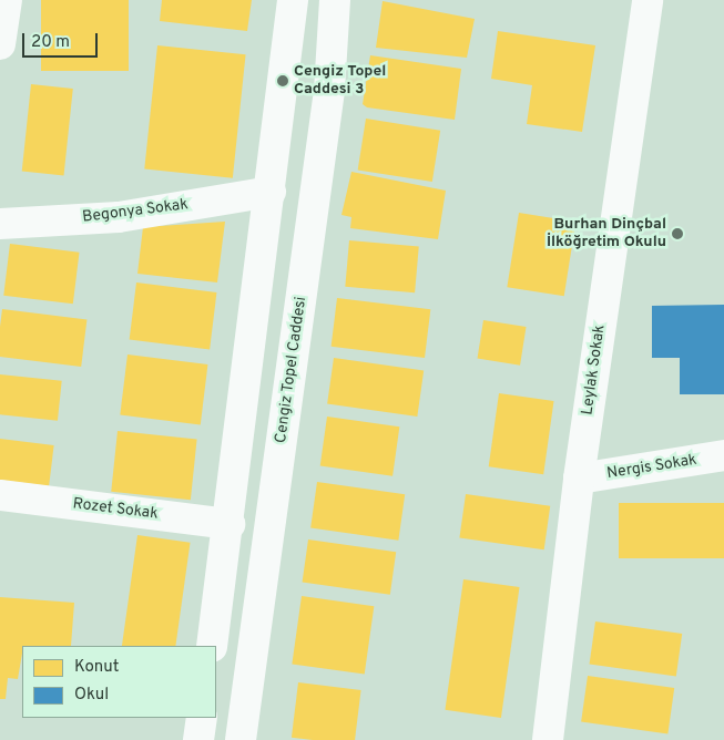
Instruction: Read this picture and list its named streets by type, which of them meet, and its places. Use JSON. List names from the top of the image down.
{
  "streets": {
    "street": [
      "Begonya Sokak",
      "Cengiz Topel Caddesi",
      "Leylak Sokak",
      "Nergis Sokak",
      "Rozet Sokak"
    ]
  },
  "crossings": [
    ["Leylak Sokak", "Nergis Sokak"]
  ],
  "places": ["Cengiz Topel Caddesi 3", "Burhan Dinçbal İlköğretim Okulu"],
  "legend": ["Konut", "Okul"],
  "scale_bar": "20 m"
}
